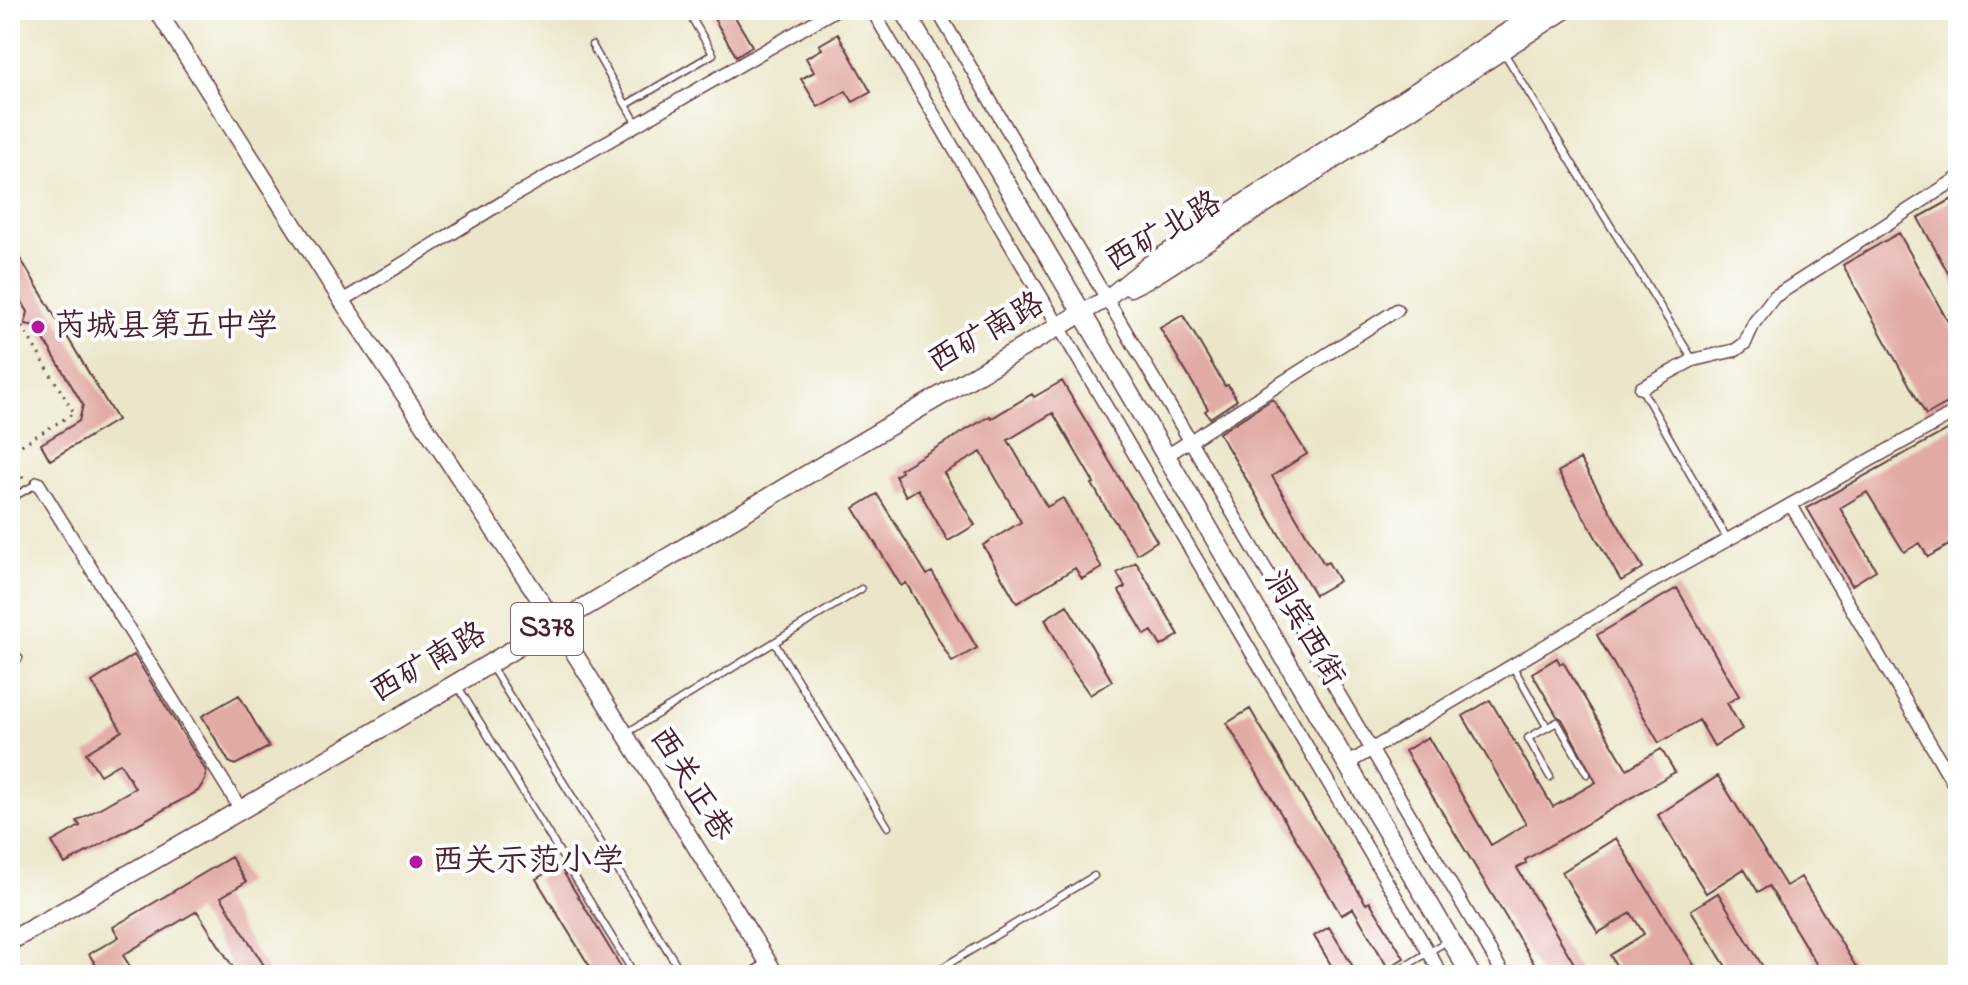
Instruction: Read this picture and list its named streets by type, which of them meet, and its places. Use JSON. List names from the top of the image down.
{
  "streets": {
    "main road": ["西矿南路", "S378", "洞宾西街"],
    "street": ["西矿北路", "西关正巷"]
  },
  "crossings": [
    ["西矿南路", "洞宾西街"],
    ["西矿南路", "西关正巷"]
  ],
  "places": ["芮城县第五中学", "西关示范小学"]
}
